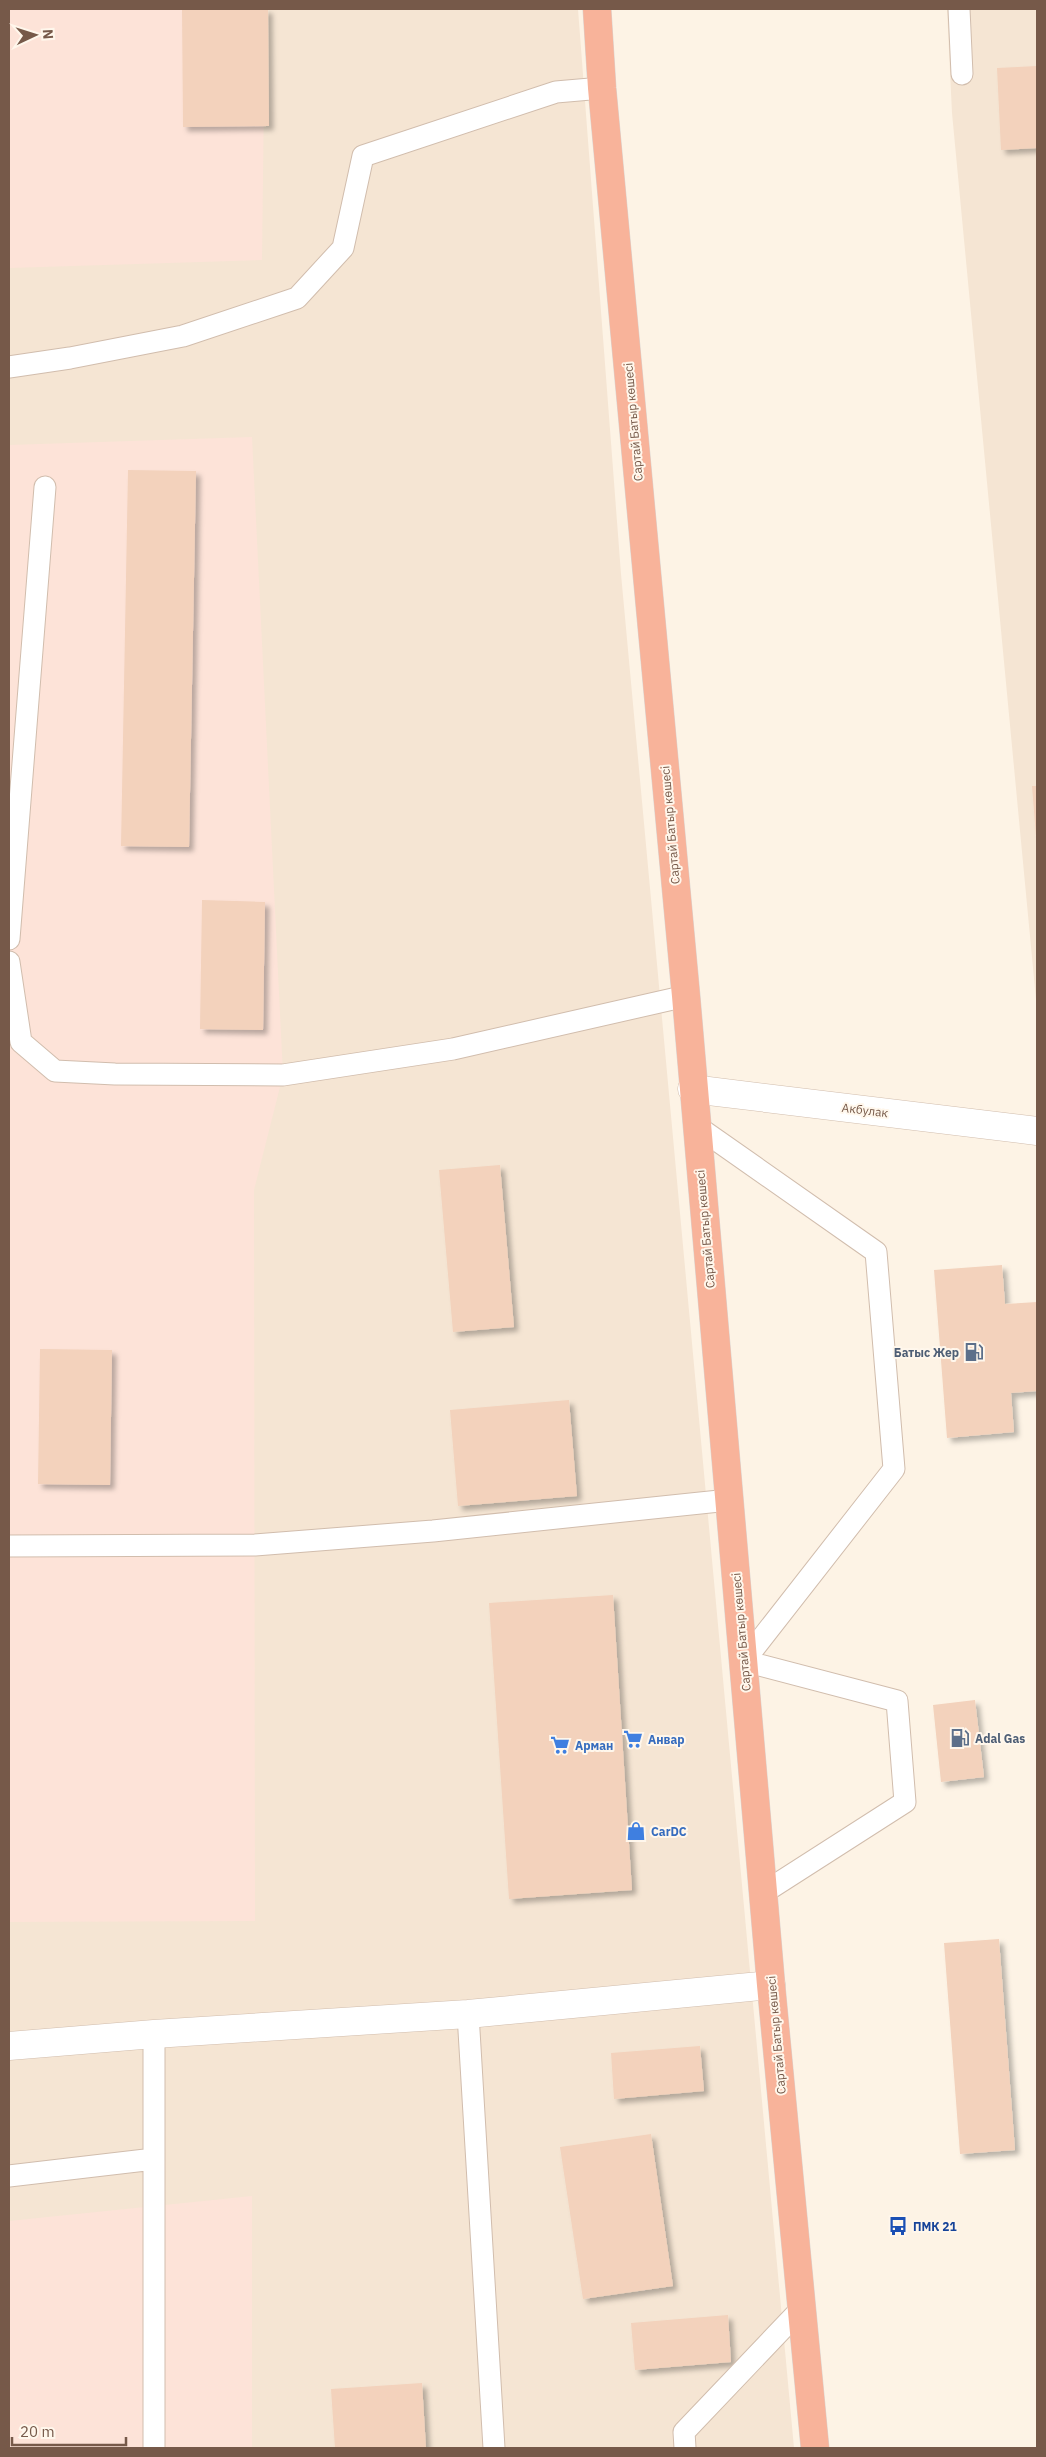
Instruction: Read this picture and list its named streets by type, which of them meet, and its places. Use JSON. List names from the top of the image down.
{
  "streets": {
    "highway": ["Сартай Батыр көшесі"],
    "street": ["Акбулак"]
  },
  "crossings": [
    ["Сартай Батыр көшесі", "Акбулак"]
  ],
  "places": {
    "fuel station": ["Батыс Жер", "Adal Gas"],
    "supermarket": ["Анвар", "Арман"],
    "shop": ["CarDC"],
    "bus stop": ["ПМК 21"]
  },
  "scale_bar": "20 m",
  "north": "right"
}
